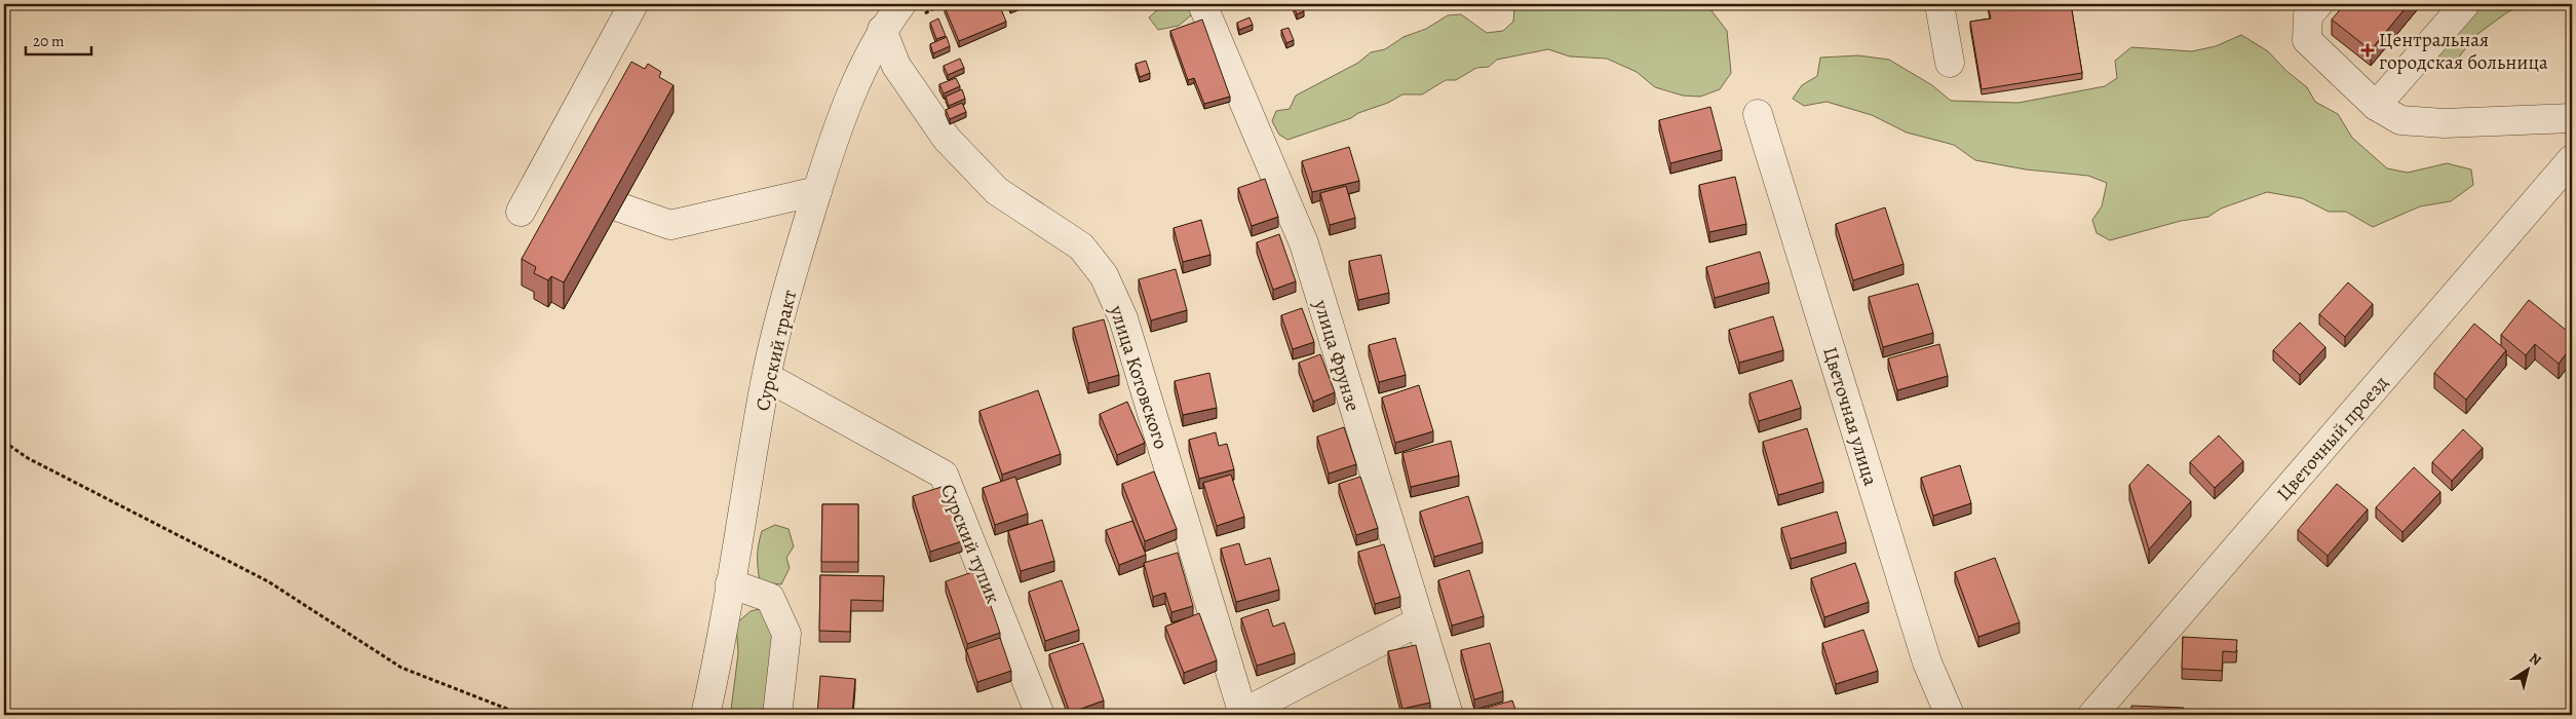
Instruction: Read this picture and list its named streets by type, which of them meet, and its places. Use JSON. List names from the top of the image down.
{
  "streets": {
    "street": [
      "Сурский тракт",
      "улица Фрунзе",
      "улица Котовского",
      "Цветочная улица",
      "Цветочный проезд",
      "Сурский тупик"
    ]
  },
  "crossings": [
    ["Сурский тракт", "улица Котовского"],
    ["Сурский тракт", "Сурский тупик"]
  ],
  "places": {
    "health": ["Центральная городская больница"]
  },
  "scale_bar": "20 m",
  "north": "top right"
}
